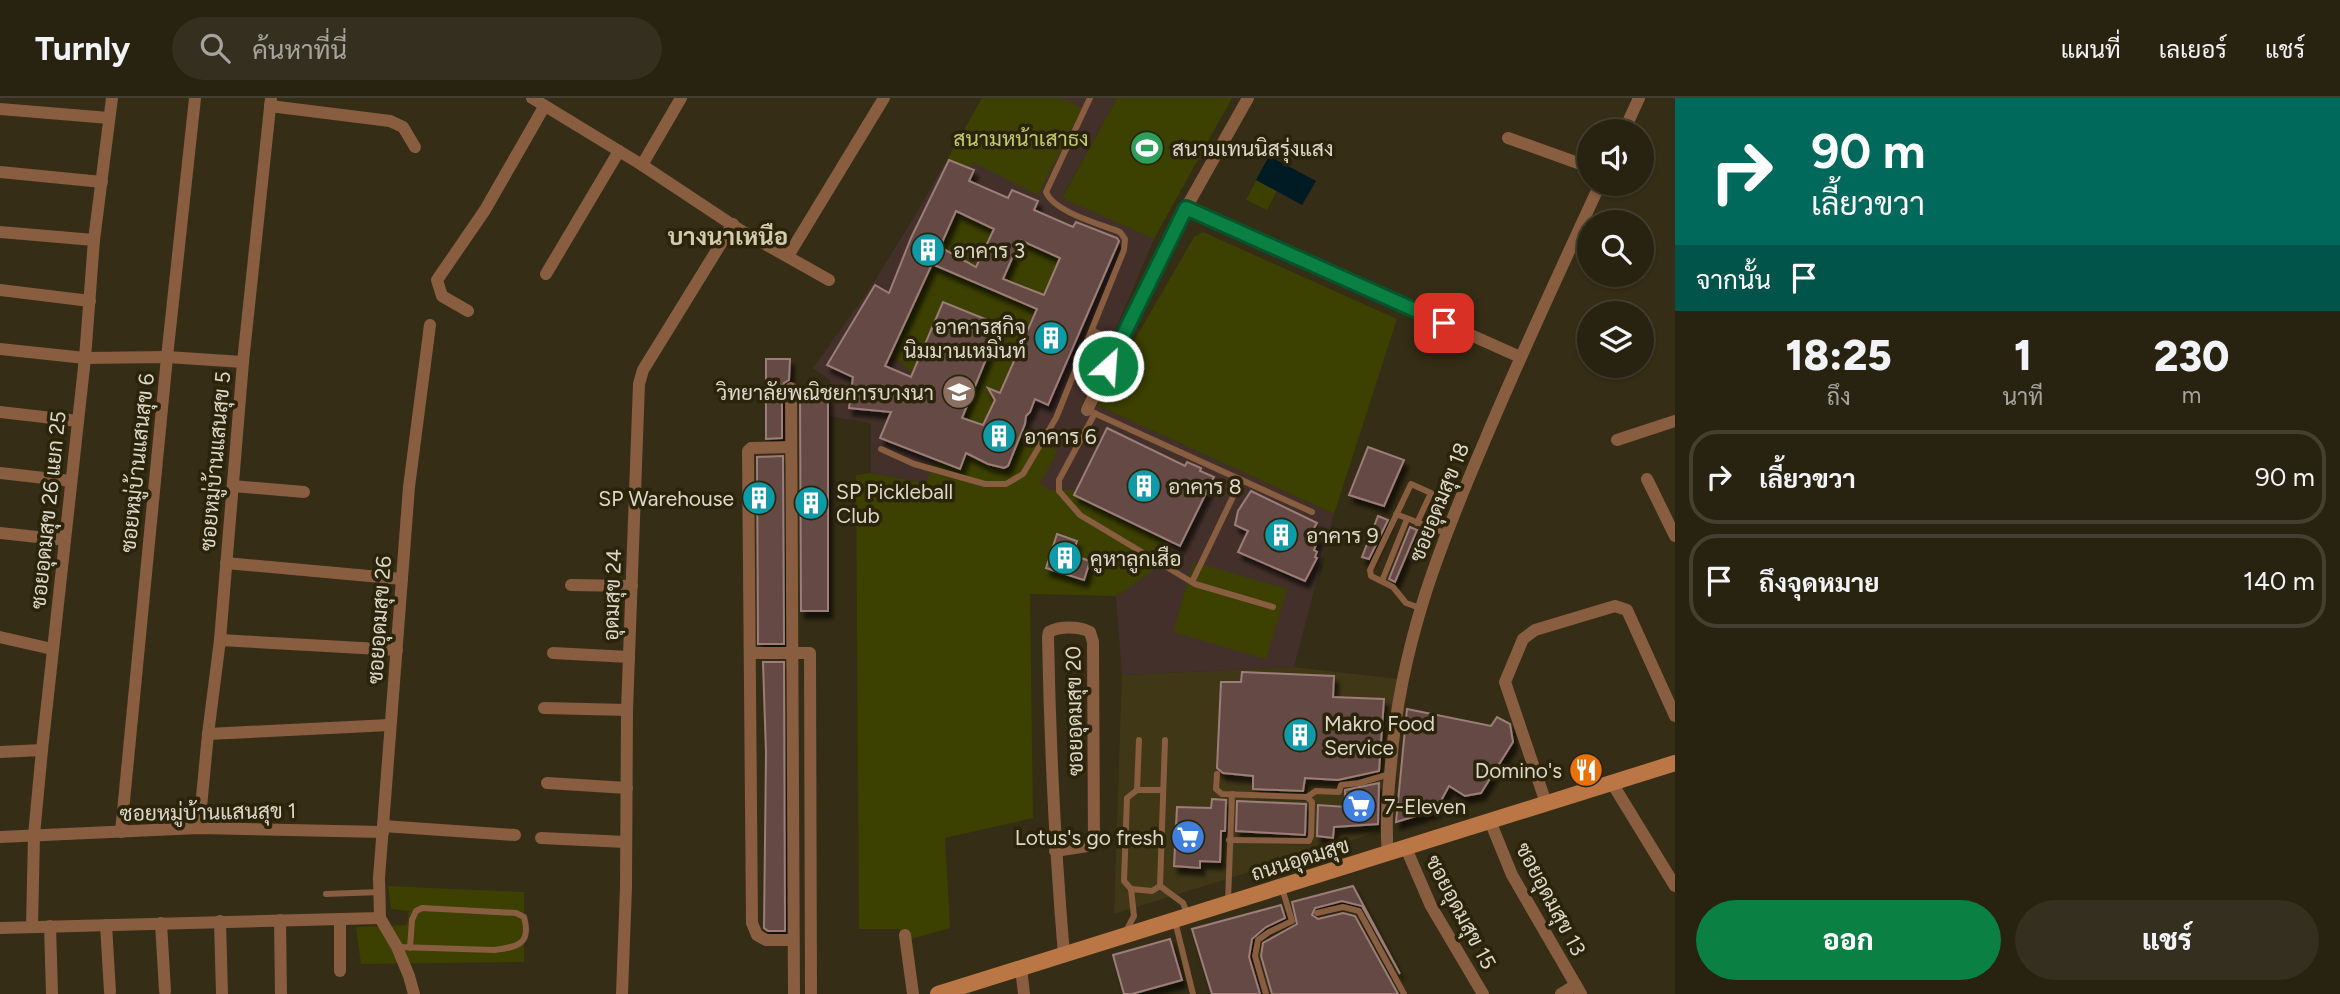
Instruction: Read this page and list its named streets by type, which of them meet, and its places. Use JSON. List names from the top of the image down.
{
  "streets": {
    "main road": ["ถนนอุดมสุข"],
    "street": [
      "ซอยหมู่บ้านแสนสุข 5",
      "ซอยหมู่บ้านแสนสุข 6",
      "ซอยอุดมสุข 18",
      "ซอยอุดมสุข 26 แยก 25",
      "อุดมสุข 24",
      "ซอยอุดมสุข 26",
      "ซอยอุดมสุข 20",
      "ซอยหมู่บ้านแสนสุข 1",
      "ซอยอุดมสุข 13",
      "ซอยอุดมสุข 15"
    ]
  },
  "crossings": [
    ["ซอยหมู่บ้านแสนสุข 5", "ซอยหมู่บ้านแสนสุข 1"],
    ["ซอยหมู่บ้านแสนสุข 6", "ซอยหมู่บ้านแสนสุข 1"],
    ["ซอยอุดมสุข 18", "ถนนอุดมสุข"],
    ["ซอยอุดมสุข 26 แยก 25", "ซอยหมู่บ้านแสนสุข 1"],
    ["ซอยอุดมสุข 26", "ซอยหมู่บ้านแสนสุข 1"],
    ["ซอยอุดมสุข 20", "ถนนอุดมสุข"],
    ["ถนนอุดมสุข", "ซอยอุดมสุข 13"],
    ["ถนนอุดมสุข", "ซอยอุดมสุข 15"]
  ],
  "districts": ["บางนาเหนือ"],
  "parks": ["สนามหน้าเสาธง"],
  "places": {
    "sports": ["สนามเทนนิสรุ่งแสง"],
    "building": [
      "อาคาร 3",
      "อาคารสุกิจ นิมมานเหมินท์",
      "อาคาร 6",
      "อาคาร 8",
      "SP Warehouse",
      "SP Pickleball Club",
      "อาคาร 9",
      "คูหาลูกเสือ",
      "Makro Food Service"
    ],
    "school or university": ["วิทยาลัยพณิชยการบางนา"],
    "restaurant": ["Domino's"],
    "supermarket": ["7-Eleven", "Lotus's go fresh"]
  },
  "page": {
    "header": "Turnly",
    "search": "ค้นหาที่นี่",
    "nav": ["แผนที่", "เลเยอร์", "แชร์"],
    "turn": ["90 m", "เลี้ยวขวา"],
    "then": "จากนั้น",
    "eta": [
      "18:25",
      "ถึง",
      "1",
      "นาที",
      "230",
      "m"
    ],
    "list": [
      {
        "name": "เลี้ยวขวา",
        "value": "90 m"
      },
      {
        "name": "ถึงจุดหมาย",
        "value": "140 m"
      }
    ],
    "buttons": ["ออก", "แชร์"]
  }
}
